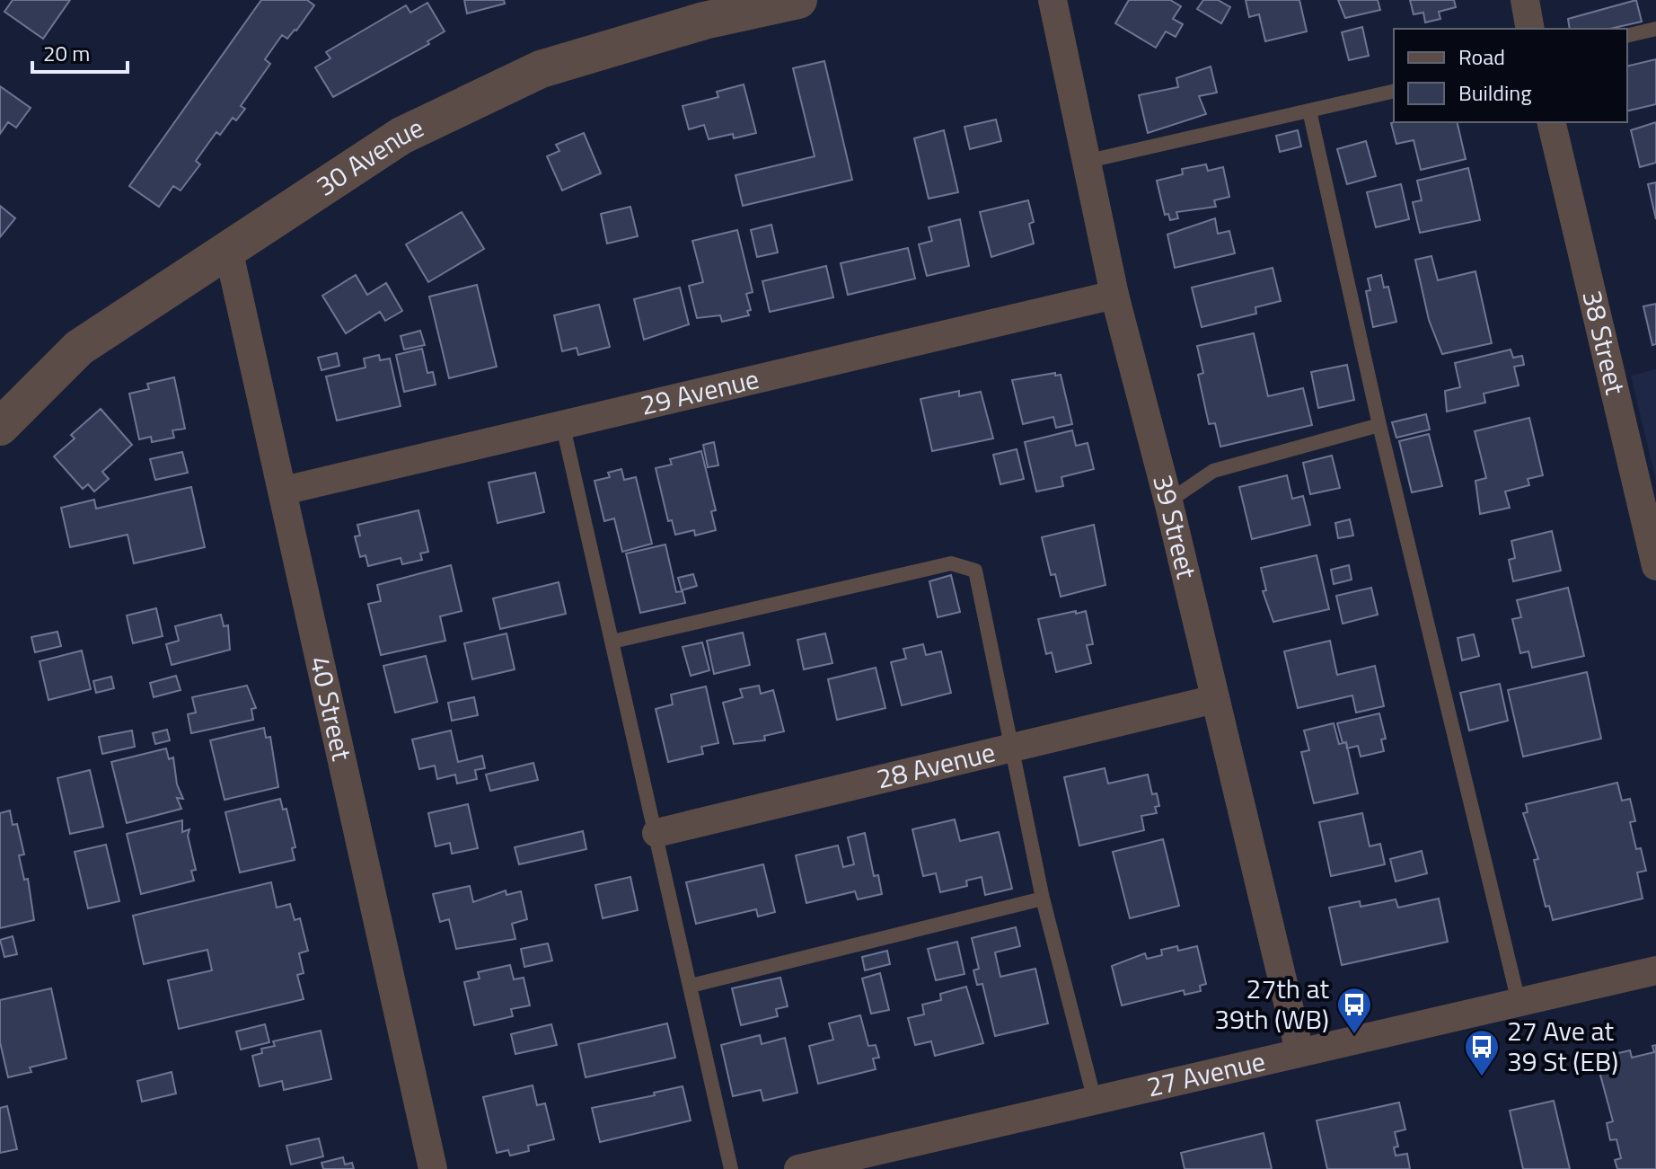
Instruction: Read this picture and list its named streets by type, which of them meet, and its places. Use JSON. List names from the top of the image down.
{
  "streets": {
    "street": [
      "30 Avenue",
      "38 Street",
      "29 Avenue",
      "39 Street",
      "40 Street",
      "28 Avenue",
      "27 Avenue"
    ]
  },
  "crossings": [
    ["30 Avenue", "40 Street"],
    ["29 Avenue", "39 Street"],
    ["29 Avenue", "40 Street"],
    ["39 Street", "28 Avenue"],
    ["39 Street", "27 Avenue"]
  ],
  "places": {
    "bus stop": ["27th at 39th (WB)", "27 Ave at 39 St (EB)"]
  },
  "legend": ["Road", "Building"],
  "scale_bar": "20 m"
}
